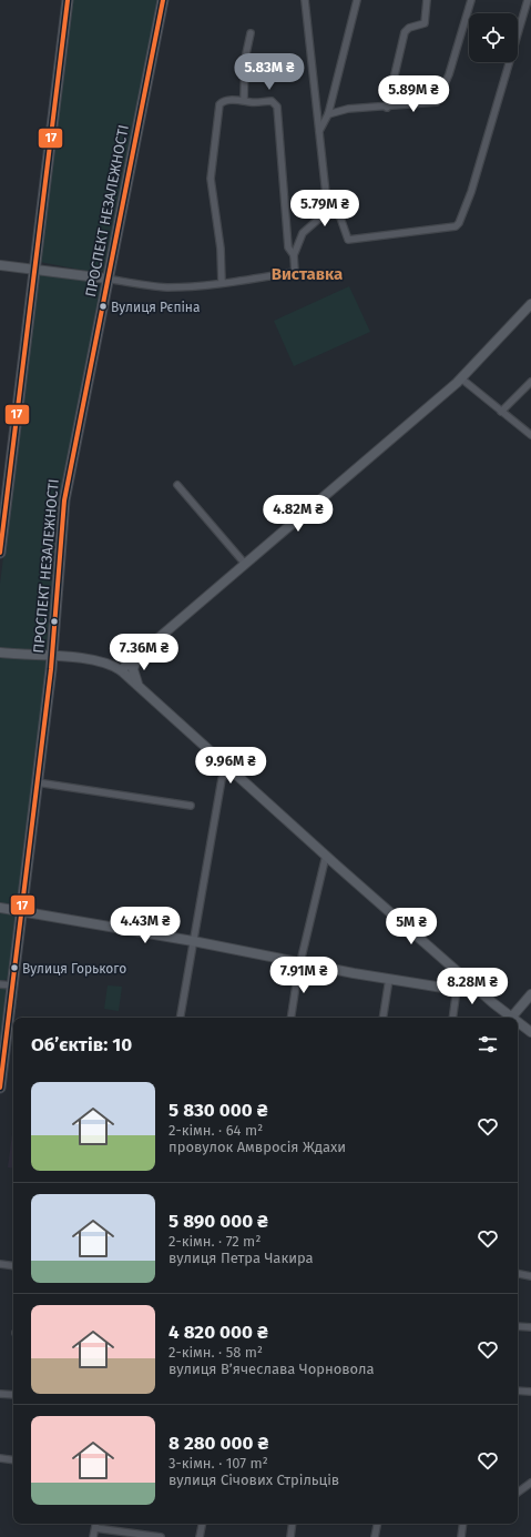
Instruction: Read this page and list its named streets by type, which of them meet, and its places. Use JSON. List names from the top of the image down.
{
  "streets": {
    "main road": ["ПРОСПЕКТ НЕЗАЛЕЖНОСТІ"]
  },
  "districts": ["Виставка"],
  "places": ["Вулиця Рєпіна", "Вулиця Горького"],
  "lines": ["transit line 17"],
  "page": {
    "price": [
      "5.83M ₴",
      "5.89M ₴",
      "5.79M ₴",
      "4.82M ₴",
      "7.36M ₴",
      "9.96M ₴",
      "4.43M ₴",
      "5M ₴",
      "7.91M ₴",
      "8.28M ₴"
    ],
    "heading": "Об’єктів: 10",
    "list": [
      {
        "name": "5 830 000 ₴",
        "note": "2-кімн. · 64 m² · провулок Амвросія Ждахи"
      },
      {
        "name": "5 890 000 ₴",
        "note": "2-кімн. · 72 m² · вулиця Петра Чакира"
      },
      {
        "name": "4 820 000 ₴",
        "note": "2-кімн. · 58 m² · вулиця Вʼячеслава Чорновола"
      },
      {
        "name": "8 280 000 ₴",
        "note": "3-кімн. · 107 m² · вулиця Січових Стрільців"
      }
    ]
  }
}
